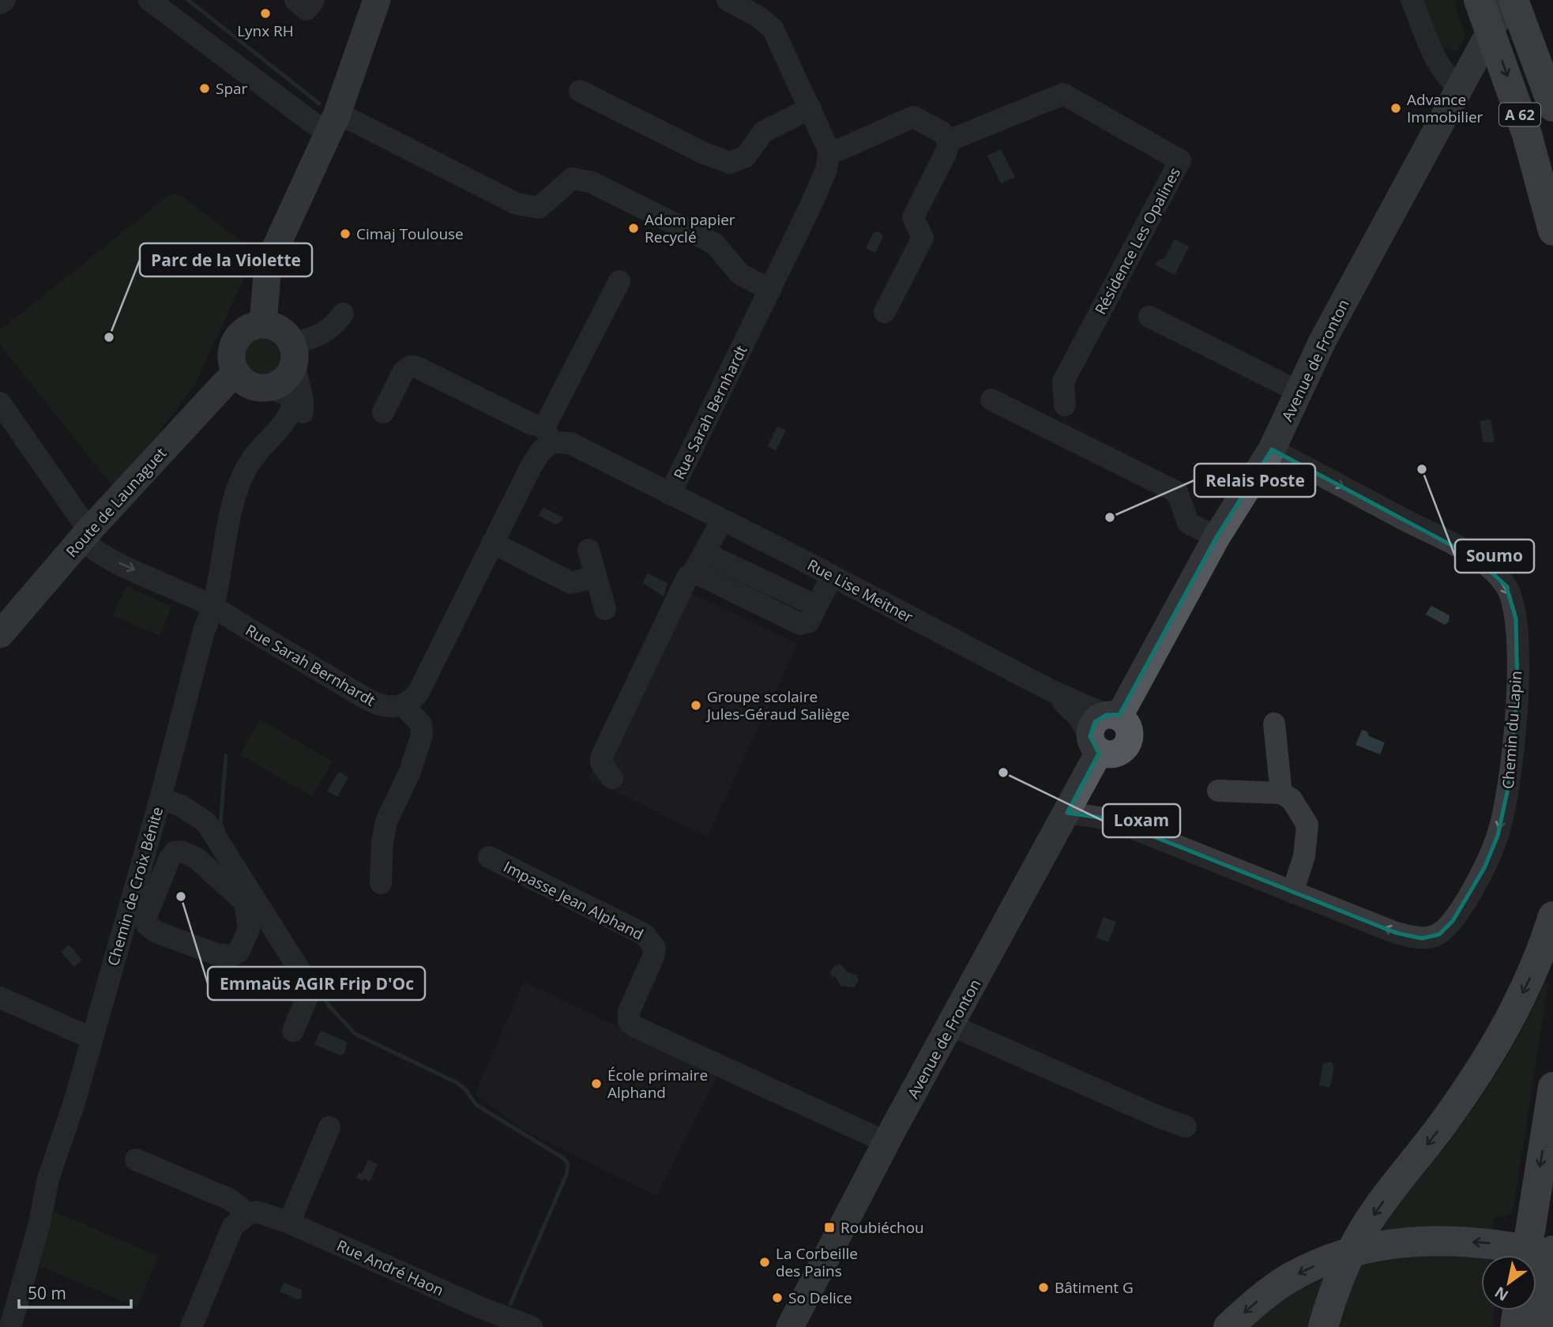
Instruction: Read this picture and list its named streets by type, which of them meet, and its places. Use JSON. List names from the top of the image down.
{
  "streets": {
    "highway": ["A 62"],
    "main road": ["Avenue de Fronton", "Route de Launaguet"],
    "street": [
      "Résidence Les Opalines",
      "Rue Sarah Bernhardt",
      "Rue Lise Meitner",
      "Chemin du Lapin",
      "Chemin de Croix Bénite",
      "Impasse Jean Alphand",
      "Rue André Haon"
    ]
  },
  "crossings": [
    ["Avenue de Fronton", "Rue Lise Meitner"],
    ["Avenue de Fronton", "Chemin du Lapin"],
    ["Avenue de Fronton", "Impasse Jean Alphand"],
    ["Rue Sarah Bernhardt", "Route de Launaguet"],
    ["Rue Sarah Bernhardt", "Rue Lise Meitner"],
    ["Rue Sarah Bernhardt", "Chemin de Croix Bénite"],
    ["Route de Launaguet", "Chemin de Croix Bénite"]
  ],
  "places": {
    "other": [
      "Lynx RH",
      "Spar",
      "Advance Immobilier",
      "Adom papier Recyclé",
      "Cimaj Toulouse",
      "Parc de la Violette",
      "Soumo",
      "Relais Poste",
      "Groupe scolaire Jules-Géraud Saliège",
      "Loxam",
      "Emmaüs AGIR Frip D'Oc",
      "École primaire Alphand",
      "La Corbeille des Pains",
      "Bâtiment G",
      "So Delice"
    ],
    "transit": ["Roubiéchou"]
  },
  "scale_bar": "50 m",
  "north": "bottom left"
}
